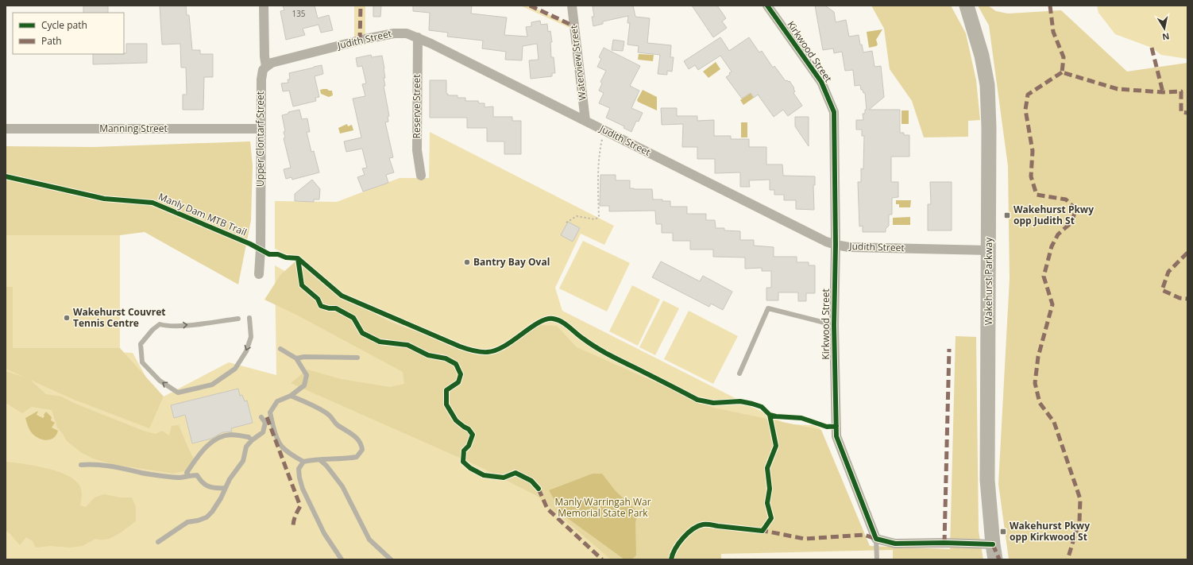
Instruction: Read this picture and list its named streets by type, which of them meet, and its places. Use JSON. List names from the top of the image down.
{
  "streets": {
    "main road": ["Wakehurst Parkway"],
    "street": [
      "Judith Street",
      "Kirkwood Street",
      "Waterview Street",
      "Reserve Street",
      "Manning Street",
      "Upper Clontarf Street"
    ],
    "cycle path": ["Manly Dam MTB Trail"]
  },
  "crossings": [
    ["Judith Street", "Kirkwood Street"],
    ["Judith Street", "Waterview Street"],
    ["Judith Street", "Reserve Street"],
    ["Judith Street", "Upper Clontarf Street"],
    ["Judith Street", "Wakehurst Parkway"],
    ["Manning Street", "Upper Clontarf Street"]
  ],
  "parks": ["Manly Warringah War Memorial State Park"],
  "places": {
    "transit": ["Wakehurst Pkwy opp Judith St", "Wakehurst Pkwy opp Kirkwood St"],
    "other": ["Bantry Bay Oval", "Wakehurst Couvret Tennis Centre"]
  },
  "house_numbers": ["135"],
  "legend": ["Cycle path", "Path"],
  "north": "bottom"
}
